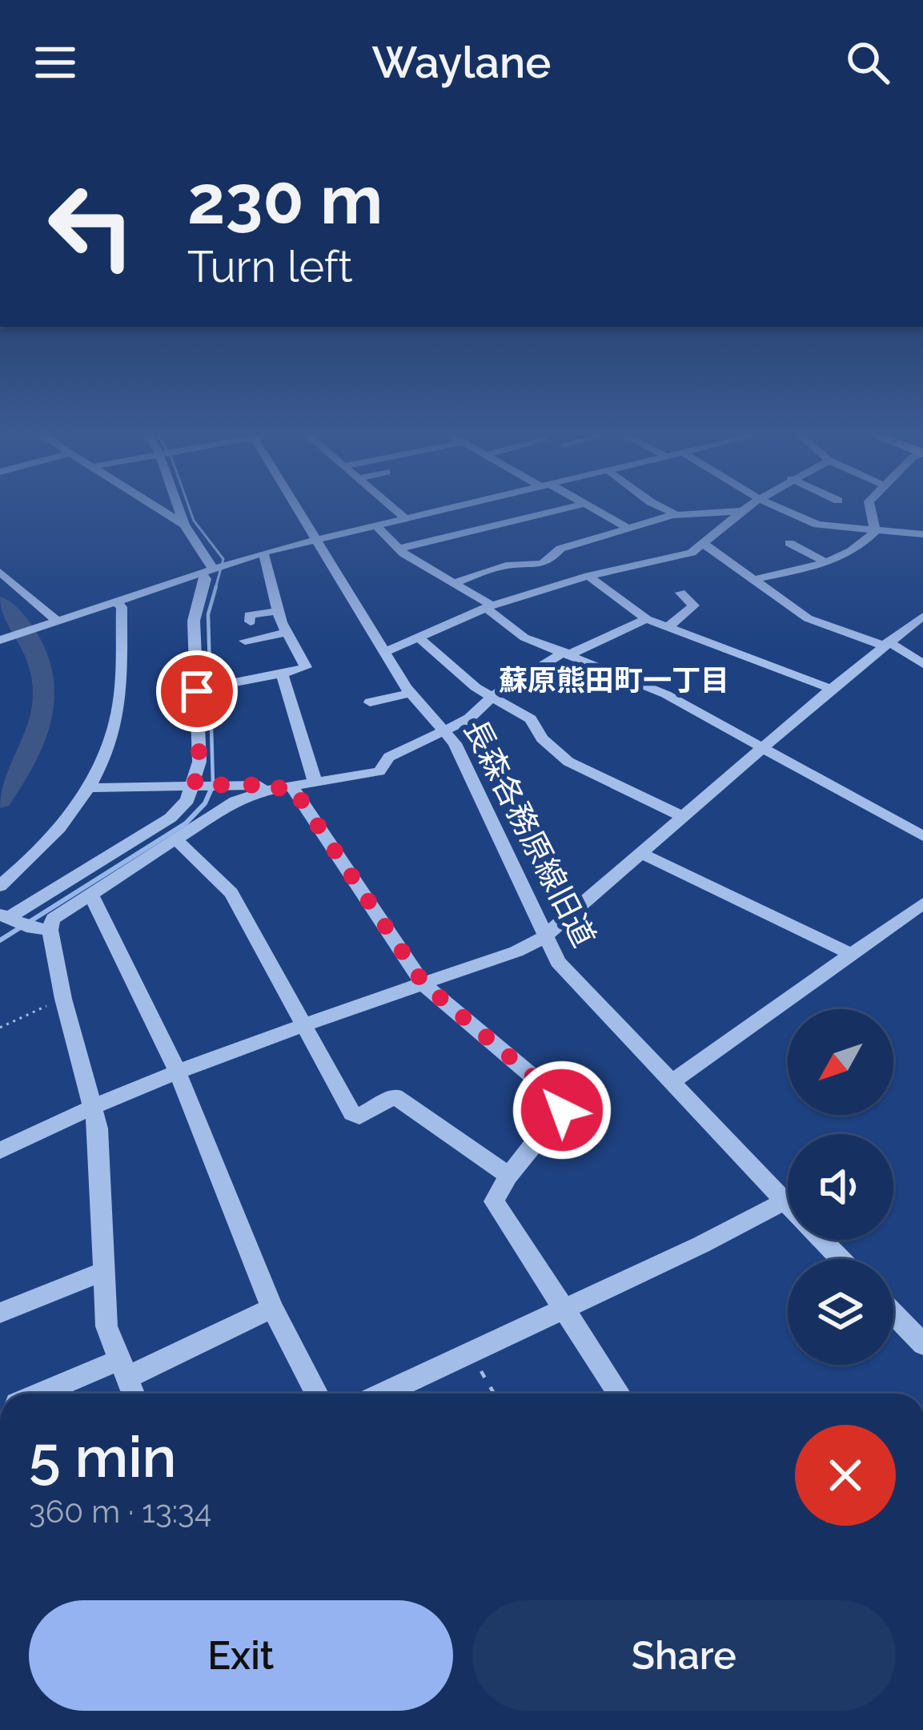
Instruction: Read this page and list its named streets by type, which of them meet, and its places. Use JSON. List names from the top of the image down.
{
  "streets": {
    "street": ["長森各務原線旧道"]
  },
  "districts": ["蘇原熊田町一丁目"],
  "north": "bottom left",
  "page": {
    "header": "Waylane",
    "turn": ["230 m", "Turn left"],
    "heading": ["5 min", "360 m · 13:34"],
    "buttons": ["Exit", "Share"]
  }
}
